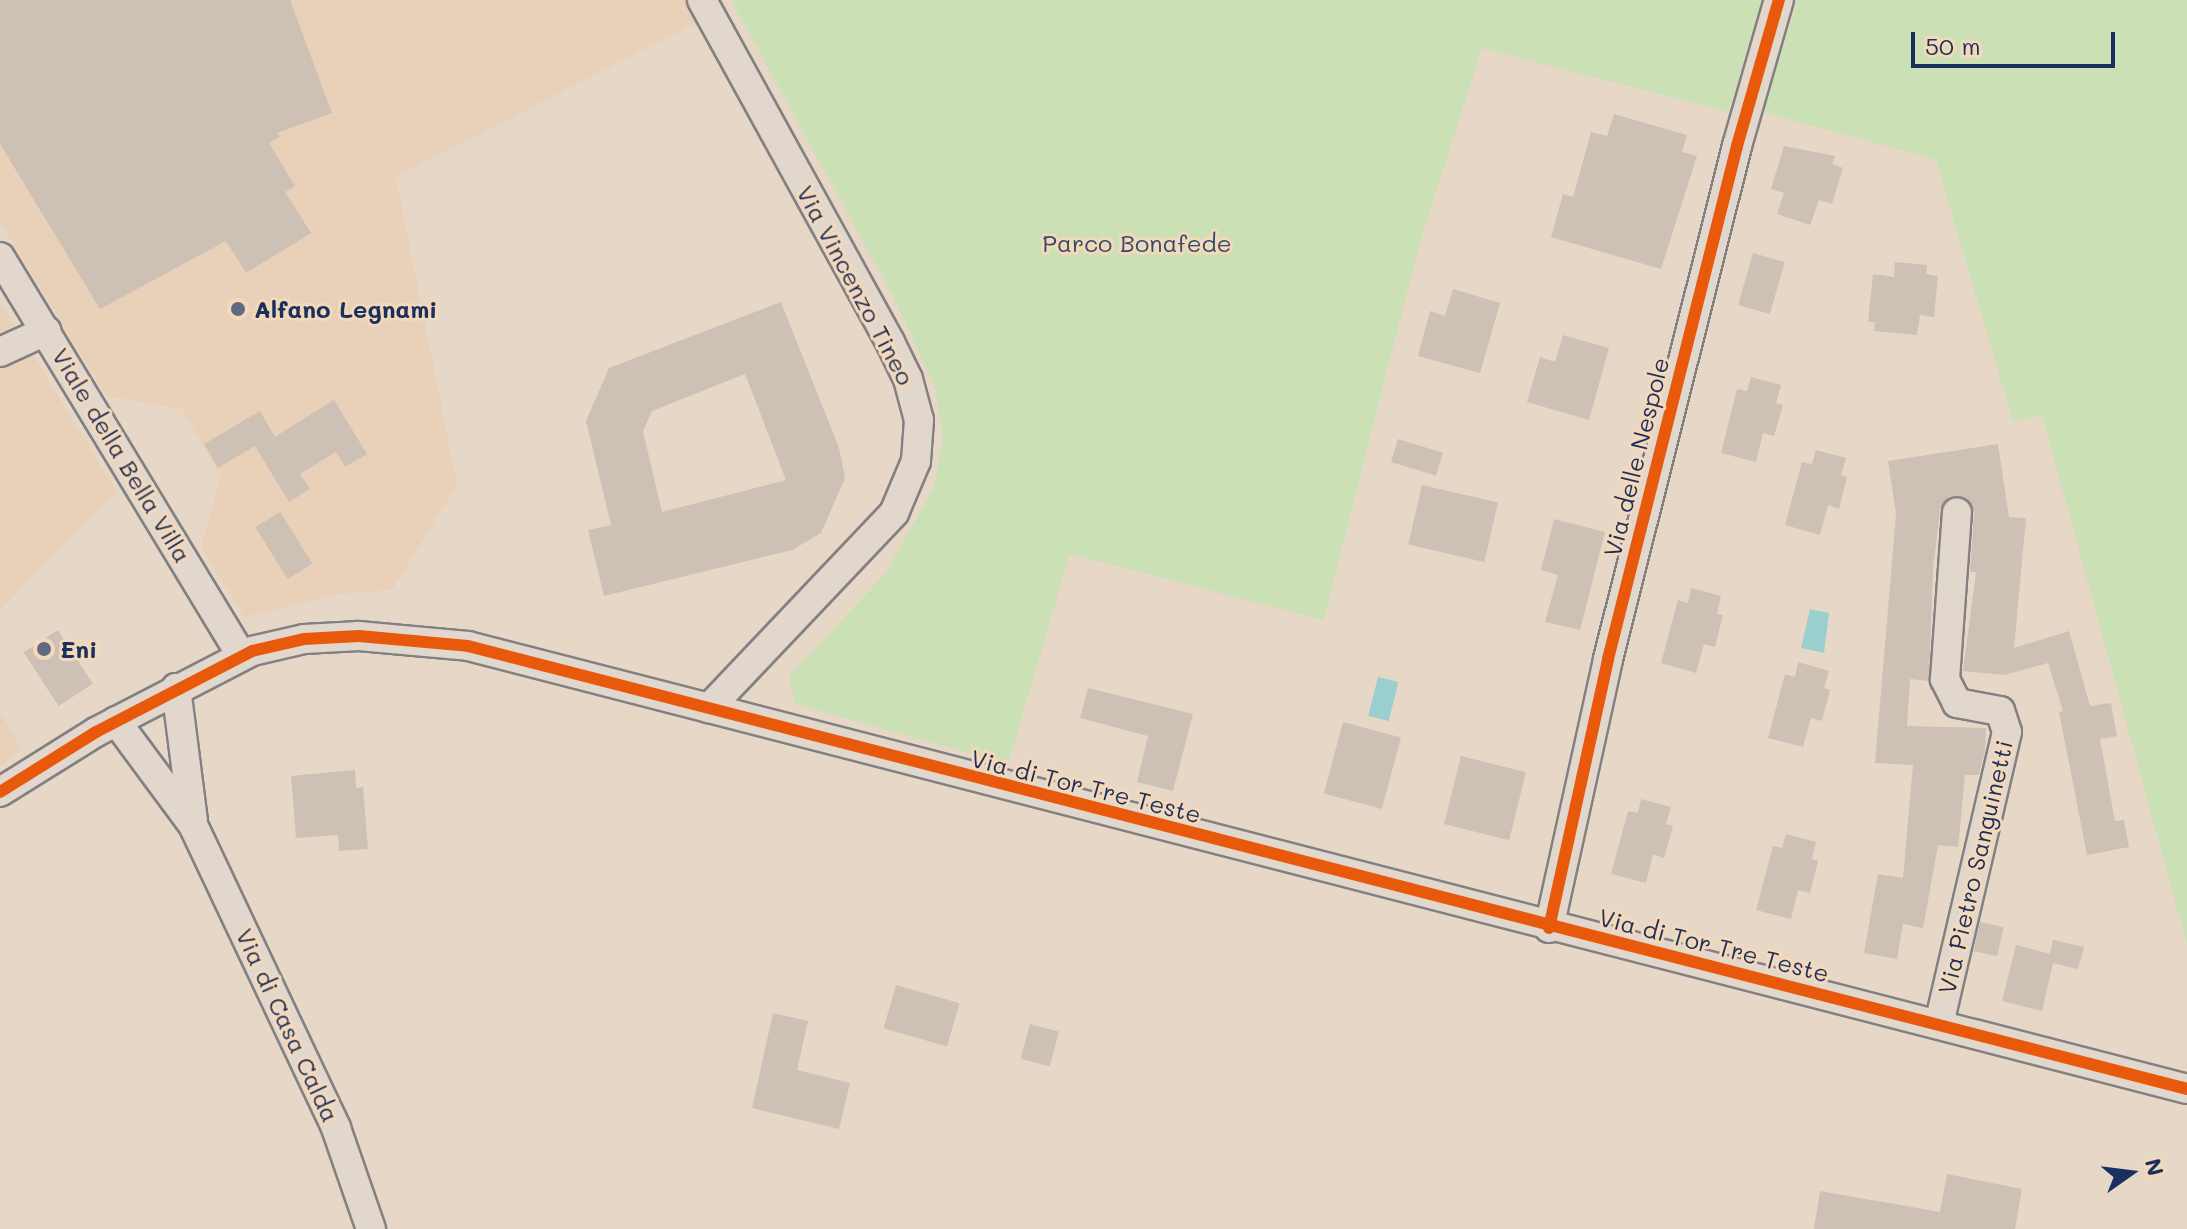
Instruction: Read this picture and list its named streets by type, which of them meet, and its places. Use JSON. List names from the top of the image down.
{
  "streets": {
    "street": [
      "Via Vincenzo Tineo",
      "Viale della Bella Villa",
      "Via delle Nespole",
      "Via di Tor Tre Teste",
      "Via Pietro Sanguinetti",
      "Via di Casa Calda"
    ]
  },
  "crossings": [
    ["Via Vincenzo Tineo", "Via di Tor Tre Teste"],
    ["Viale della Bella Villa", "Via di Tor Tre Teste"],
    ["Via delle Nespole", "Via di Tor Tre Teste"],
    ["Via di Tor Tre Teste", "Via Pietro Sanguinetti"],
    ["Via di Tor Tre Teste", "Via di Casa Calda"]
  ],
  "parks": ["Parco Bonafede"],
  "places": ["Alfano Legnami", "Eni"],
  "scale_bar": "50 m",
  "north": "right"
}
